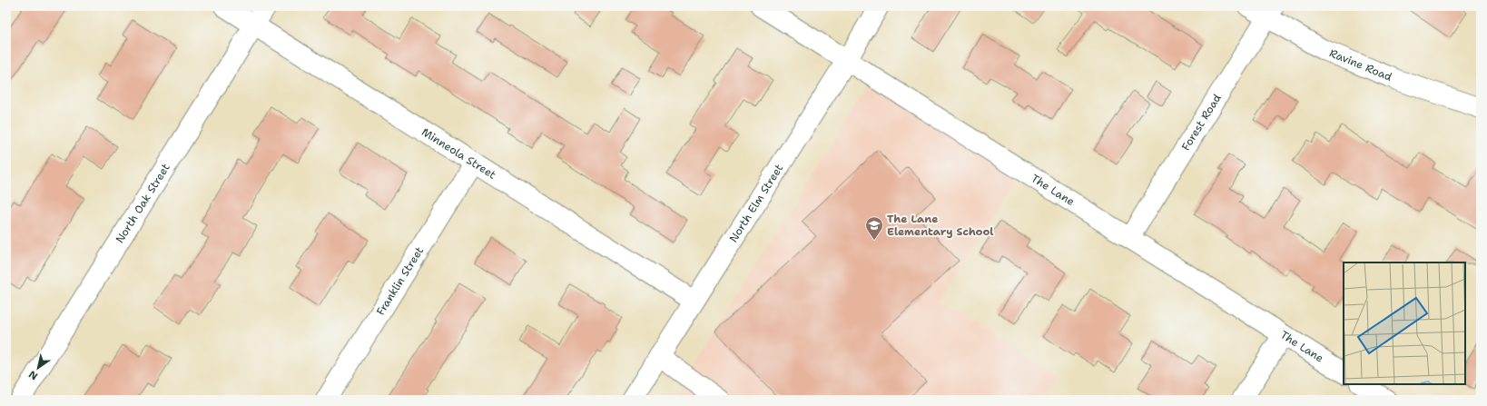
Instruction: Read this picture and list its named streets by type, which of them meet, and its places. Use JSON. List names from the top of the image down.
{
  "streets": {
    "street": [
      "Ravine Road",
      "Forest Road",
      "Minneola Street",
      "The Lane",
      "North Oak Street",
      "North Elm Street",
      "Franklin Street"
    ]
  },
  "crossings": [
    ["Ravine Road", "Forest Road"],
    ["Forest Road", "The Lane"],
    ["Minneola Street", "North Oak Street"],
    ["Minneola Street", "North Elm Street"],
    ["Minneola Street", "Franklin Street"],
    ["The Lane", "North Elm Street"]
  ],
  "places": {
    "school or university": ["The Lane Elementary School"]
  },
  "north": "bottom left"
}
